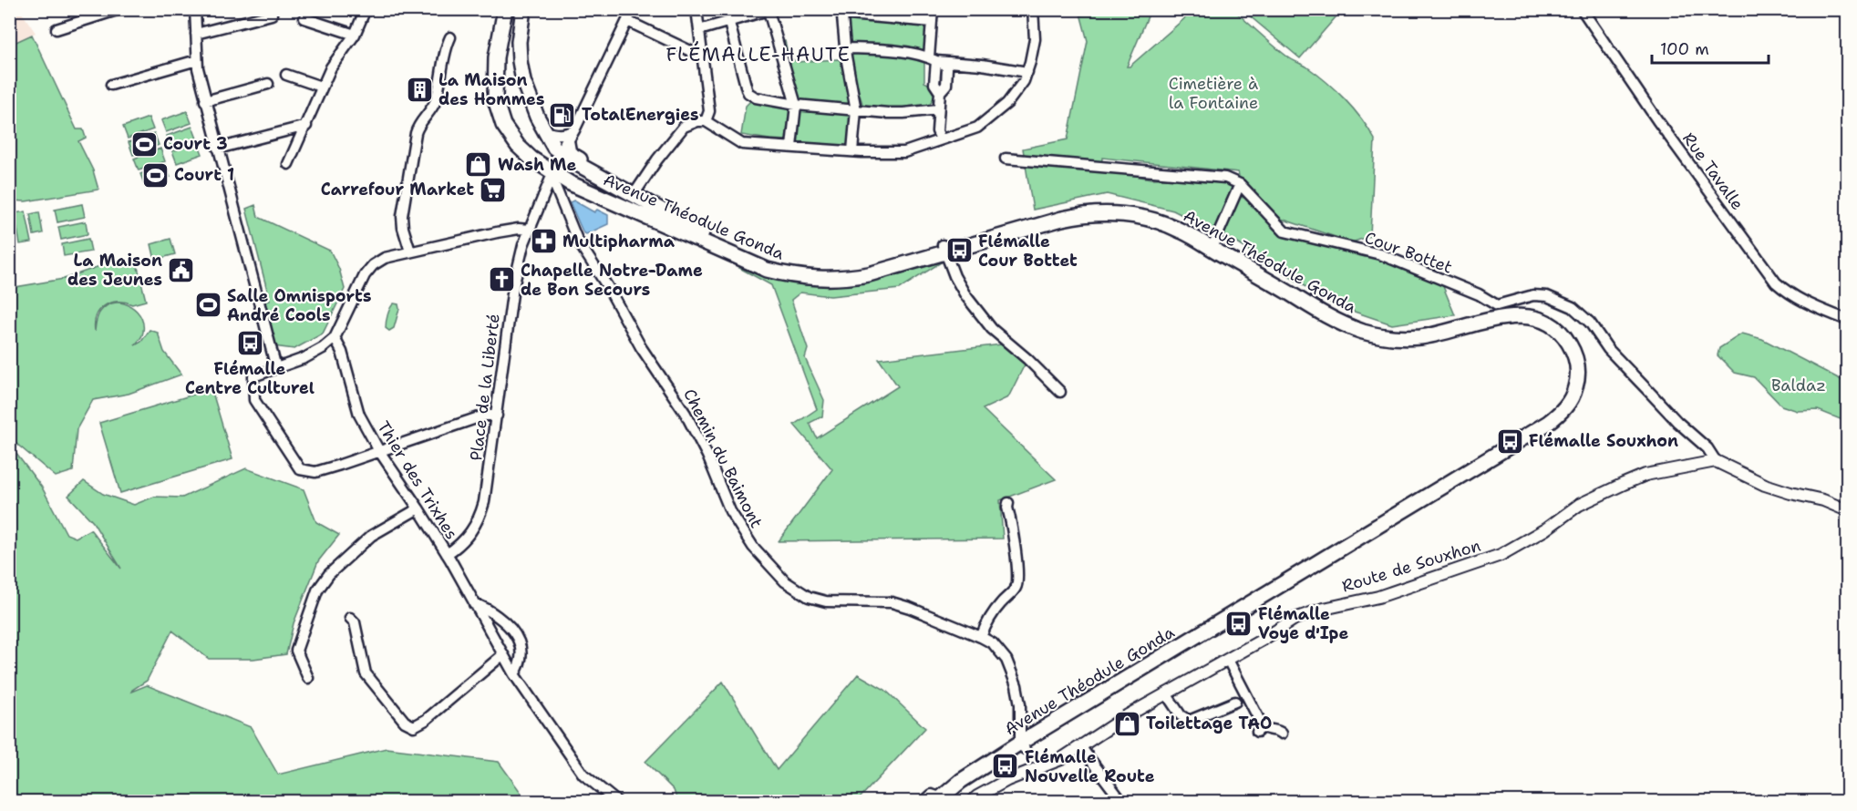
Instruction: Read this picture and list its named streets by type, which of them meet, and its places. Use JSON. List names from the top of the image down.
{
  "streets": {
    "main road": ["Avenue Théodule Gonda"],
    "street": [
      "Rue Tavalle",
      "Cour Bottet",
      "Place de la Liberté",
      "Chemin du Baimont",
      "Thier des Trixhes",
      "Route de Souxhon"
    ]
  },
  "crossings": [
    ["Avenue Théodule Gonda", "Place de la Liberté"],
    ["Avenue Théodule Gonda", "Chemin du Baimont"],
    ["Cour Bottet", "Route de Souxhon"],
    ["Place de la Liberté", "Chemin du Baimont"],
    ["Place de la Liberté", "Thier des Trixhes"]
  ],
  "districts": ["FLÉMALLE-HAUTE"],
  "parks": ["Cimetière à la Fontaine", "Baldaz"],
  "places": {
    "building": ["La Maison des Hommes"],
    "fuel station": ["TotalEnergies"],
    "sports": ["Court 3", "Court 1", "Salle Omnisports André Cools"],
    "shop": ["Wash Me", "Toilettage TAO"],
    "supermarket": ["Carrefour Market"],
    "pharmacy": ["Multipharma"],
    "bus stop": [
      "Flémalle Cour Bottet",
      "Flémalle Centre Culturel",
      "Flémalle Souxhon",
      "Flémalle Voye d'Ipe",
      "Flémalle Nouvelle Route"
    ],
    "public building": ["La Maison des Jeunes"],
    "church": ["Chapelle Notre-Dame de Bon Secours"]
  },
  "scale_bar": "100 m"
}
